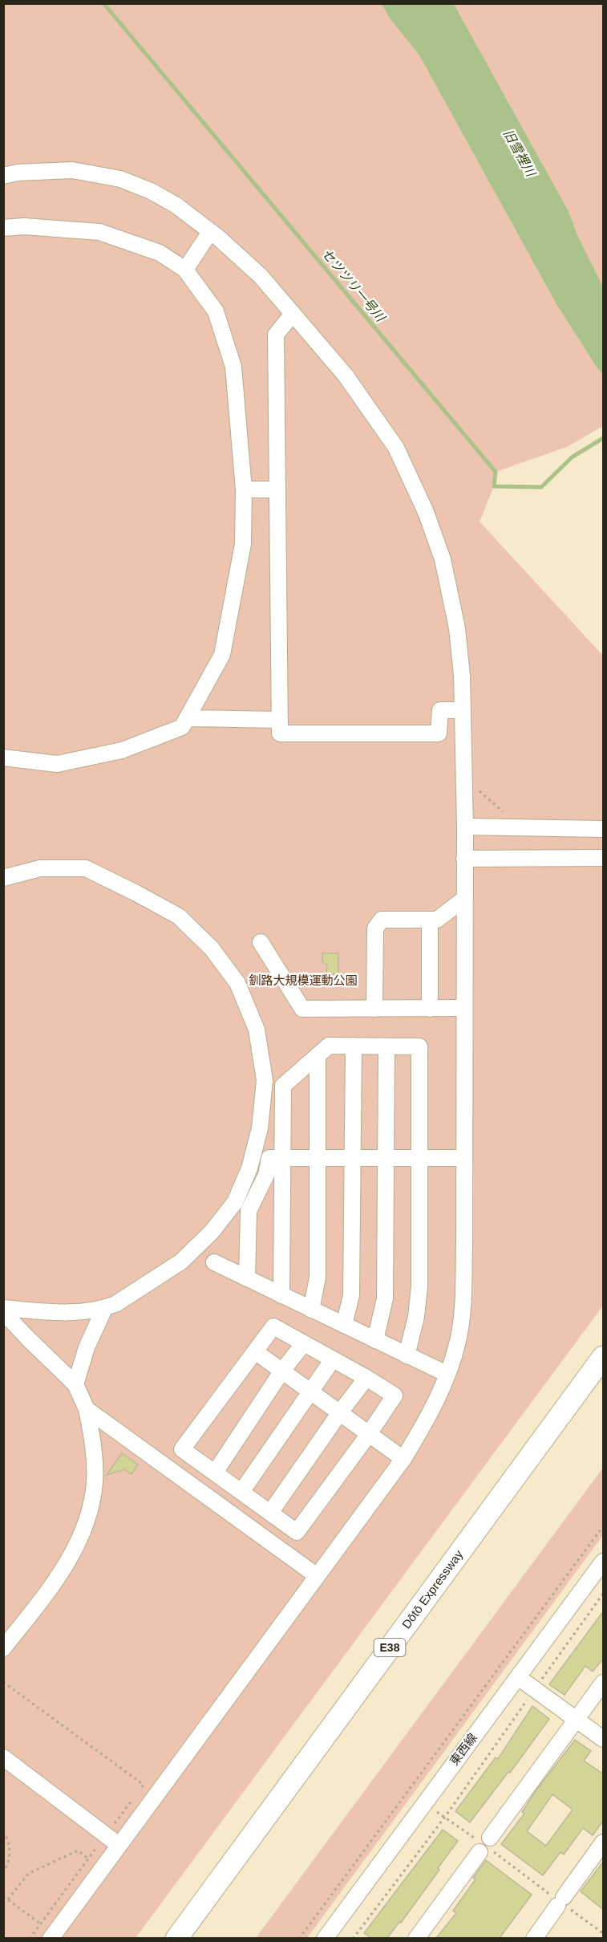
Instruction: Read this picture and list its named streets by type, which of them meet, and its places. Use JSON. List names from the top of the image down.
{
  "streets": {
    "highway": ["Dōtō Expressway", "E38"],
    "street": ["東西線"]
  },
  "water": ["旧雪裡川", "セツツリ一号川"],
  "parks": ["釧路大規模運動公園"]
}
